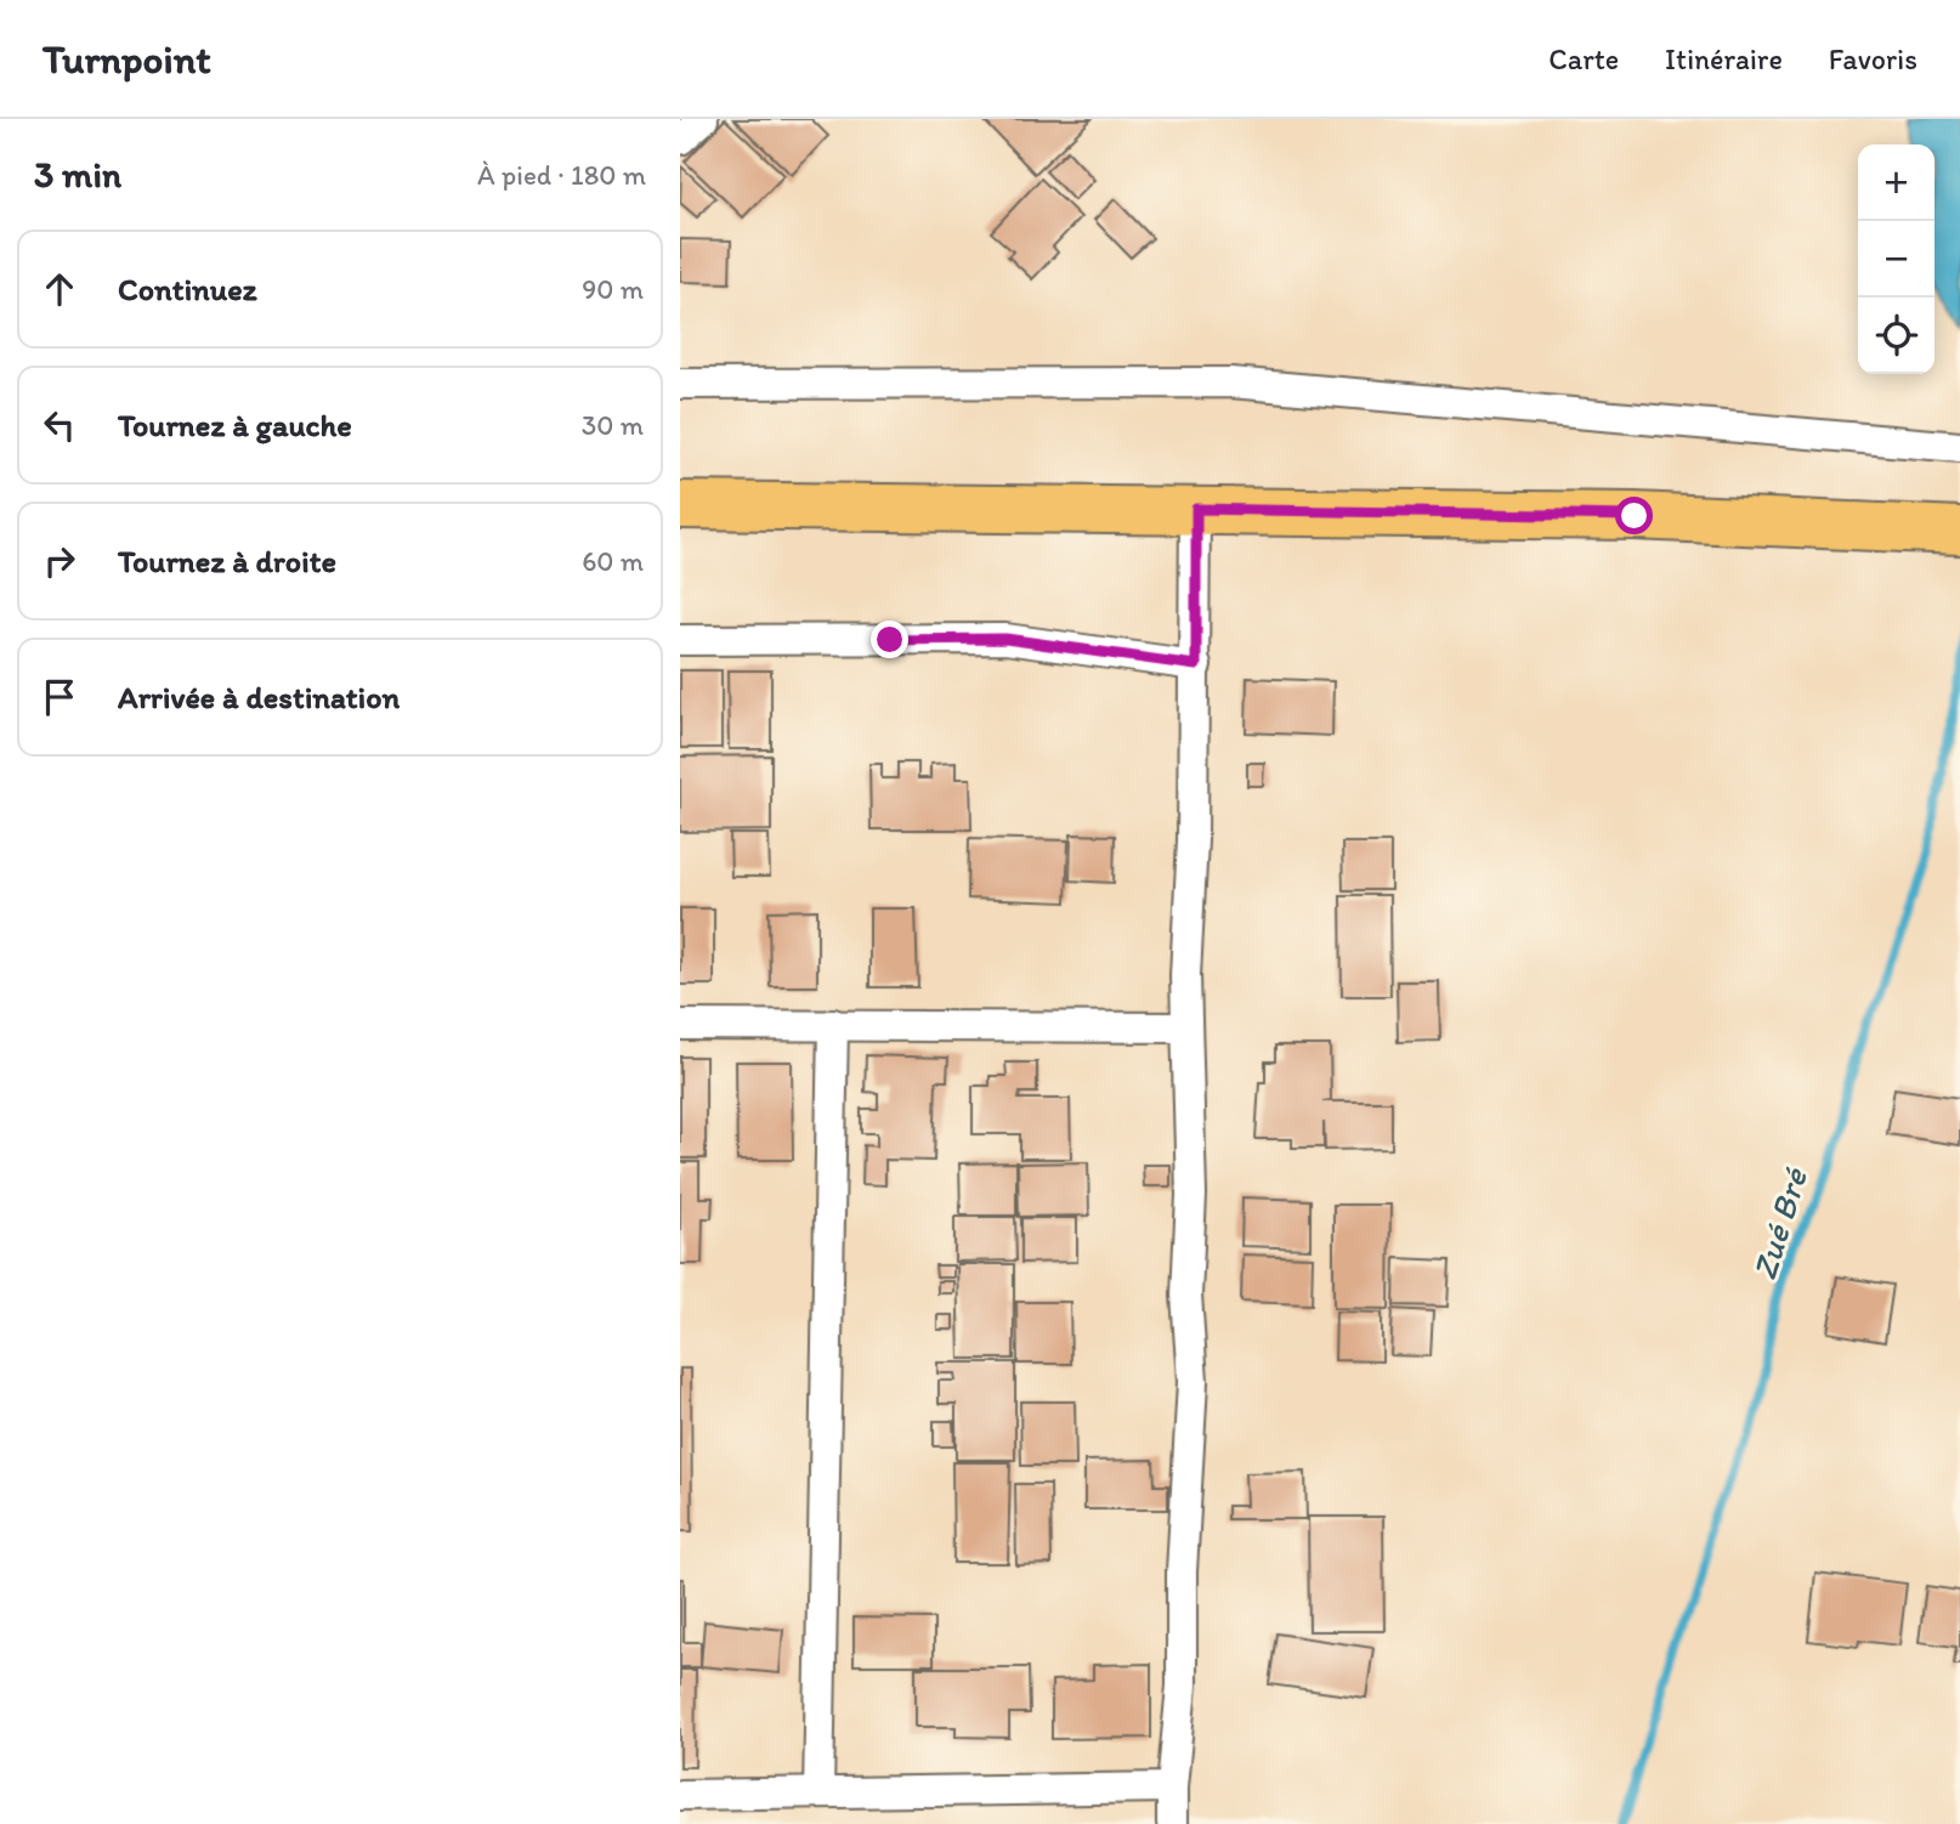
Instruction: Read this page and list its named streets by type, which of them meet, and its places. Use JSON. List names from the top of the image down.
{
  "water": ["Zué Bré"],
  "page": {
    "header": "Turnpoint",
    "nav": ["Carte", "Itinéraire", "Favoris"],
    "heading": ["3 min", "À pied · 180 m"],
    "map_buttons": ["+", "−"],
    "list": [
      ["Continuez", "90 m"],
      ["Tournez à gauche", "30 m"],
      ["Tournez à droite", "60 m"],
      "Arrivée à destination"
    ]
  }
}
